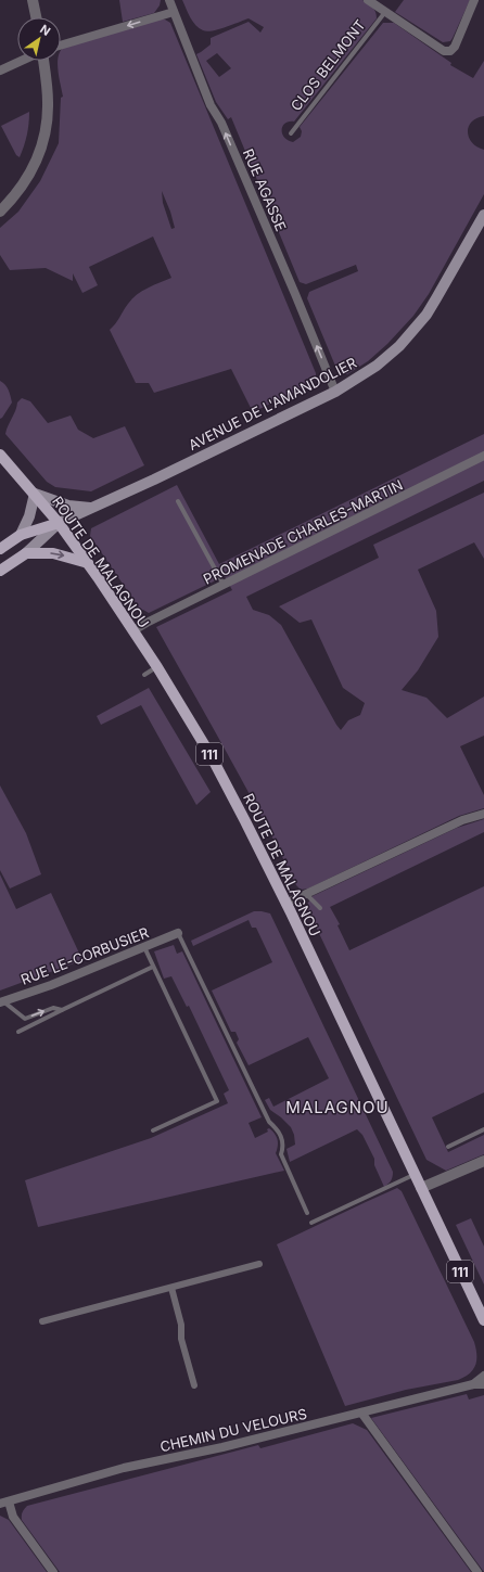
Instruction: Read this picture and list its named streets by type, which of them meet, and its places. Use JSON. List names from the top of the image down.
{
  "streets": {
    "main road": ["AVENUE DE L'AMANDOLIER", "ROUTE DE MALAGNOU", "111"],
    "street": [
      "CLOS BELMONT",
      "RUE AGASSE",
      "PROMENADE CHARLES-MARTIN",
      "RUE LE-CORBUSIER",
      "CHEMIN DU VELOURS"
    ]
  },
  "crossings": [
    ["RUE AGASSE", "AVENUE DE L'AMANDOLIER"],
    ["AVENUE DE L'AMANDOLIER", "ROUTE DE MALAGNOU"],
    ["PROMENADE CHARLES-MARTIN", "ROUTE DE MALAGNOU"]
  ],
  "one_way": ["RUE AGASSE"],
  "districts": ["MALAGNOU"],
  "north": "top right"
}
